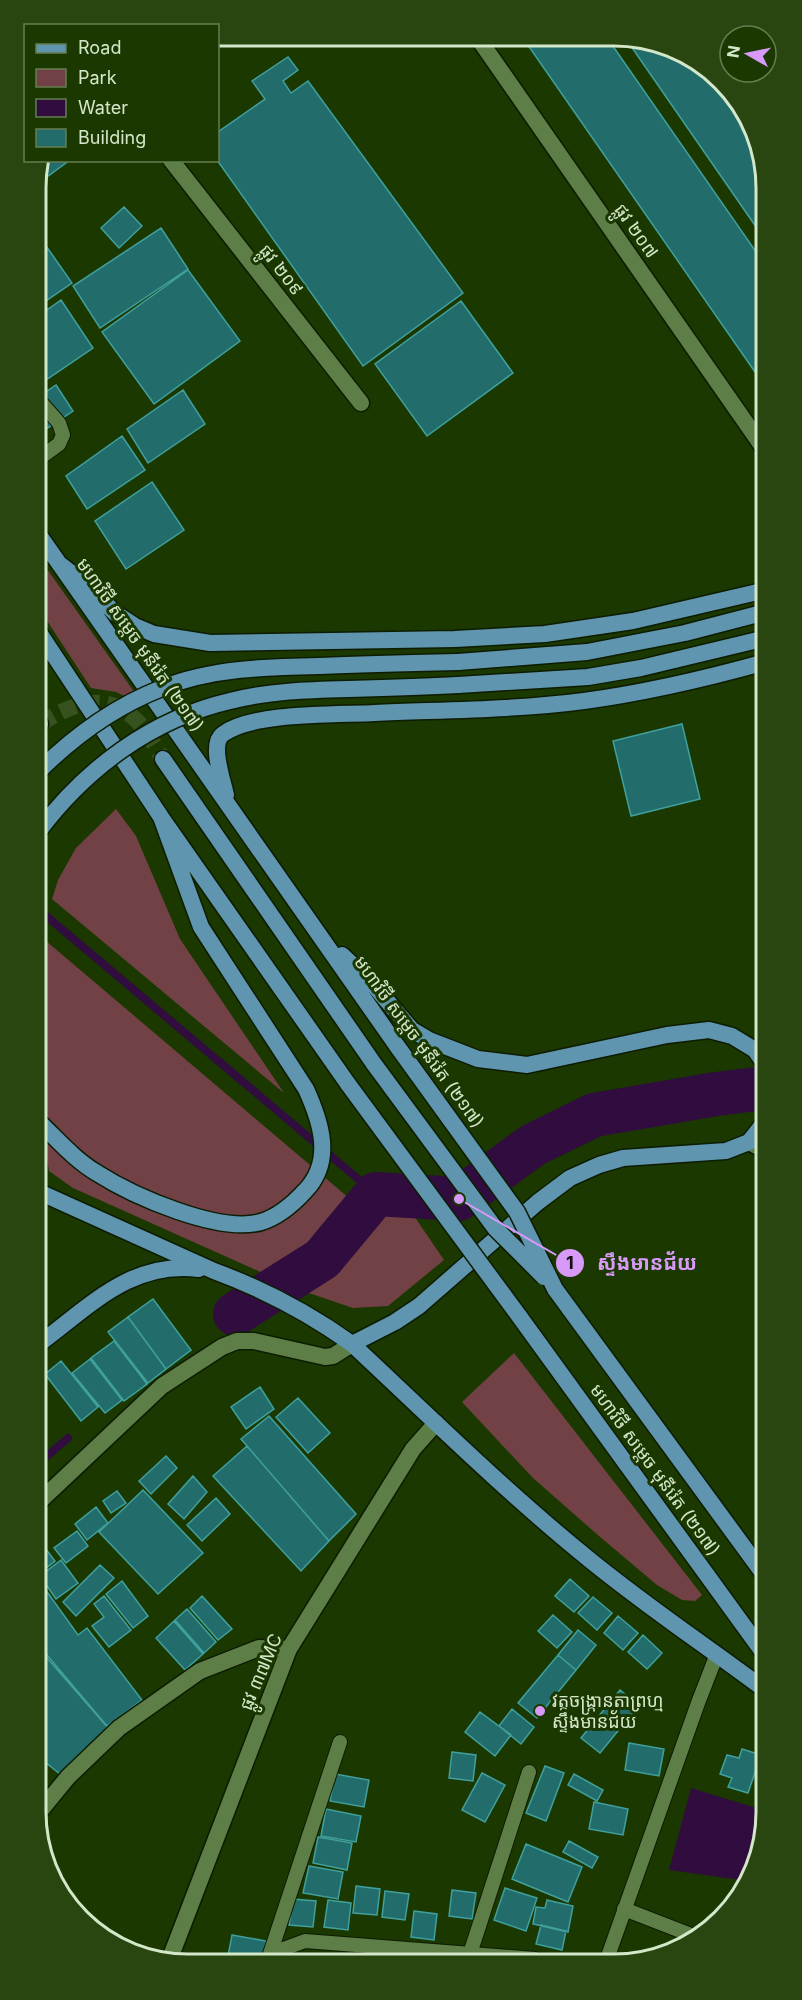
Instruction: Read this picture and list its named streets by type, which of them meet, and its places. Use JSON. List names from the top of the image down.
{
  "streets": {
    "main road": ["មហាវិថី សម្តេច មុនីរ៉េត (២១៧)"],
    "street": ["ផ្លូវ ២០៧", "ផ្លូវ ២០៩", "ផ្លូវ ៣៧MC"]
  },
  "places": ["ស្ទឹងមានជ័យ", "វត្តចង្ក្រានតាព្រហ្ម ស្ទឹងមានជ័យ"],
  "legend": [
    "Road",
    "Park",
    "Water",
    "Building"
  ],
  "north": "left"
}
